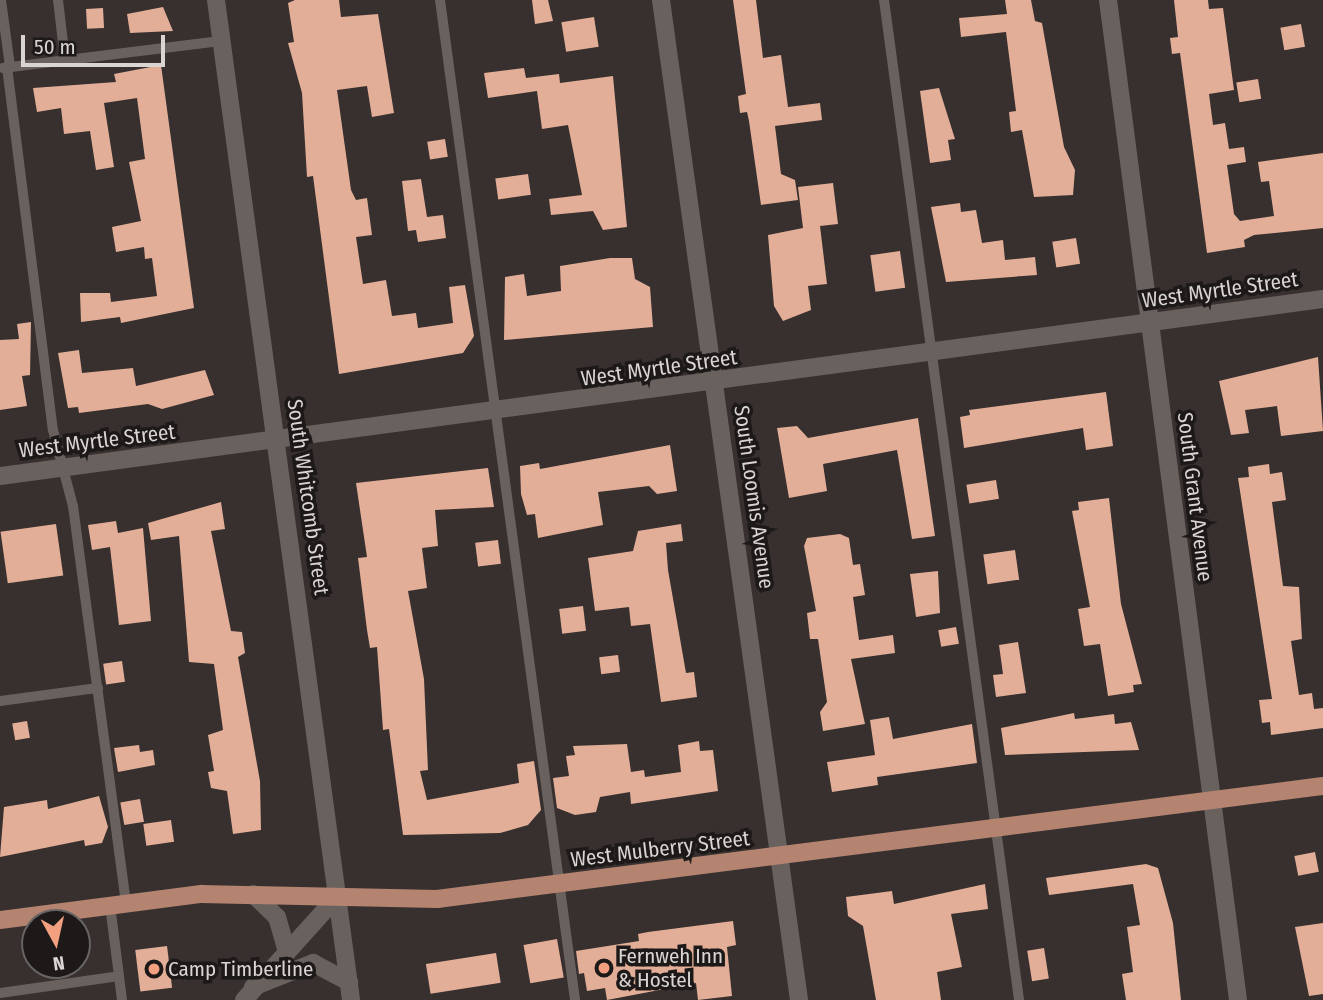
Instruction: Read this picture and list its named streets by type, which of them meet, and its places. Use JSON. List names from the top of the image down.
{
  "streets": {
    "main road": ["West Mulberry Street"],
    "street": [
      "West Myrtle Street",
      "South Whitcomb Street",
      "South Loomis Avenue",
      "South Grant Avenue"
    ]
  },
  "crossings": [
    ["West Myrtle Street", "South Whitcomb Street"],
    ["West Myrtle Street", "South Loomis Avenue"],
    ["West Myrtle Street", "South Grant Avenue"],
    ["South Whitcomb Street", "West Mulberry Street"],
    ["South Loomis Avenue", "West Mulberry Street"],
    ["South Grant Avenue", "West Mulberry Street"]
  ],
  "places": ["Fernweh Inn & Hostel", "Camp Timberline"],
  "scale_bar": "50 m",
  "north": "bottom"
}
